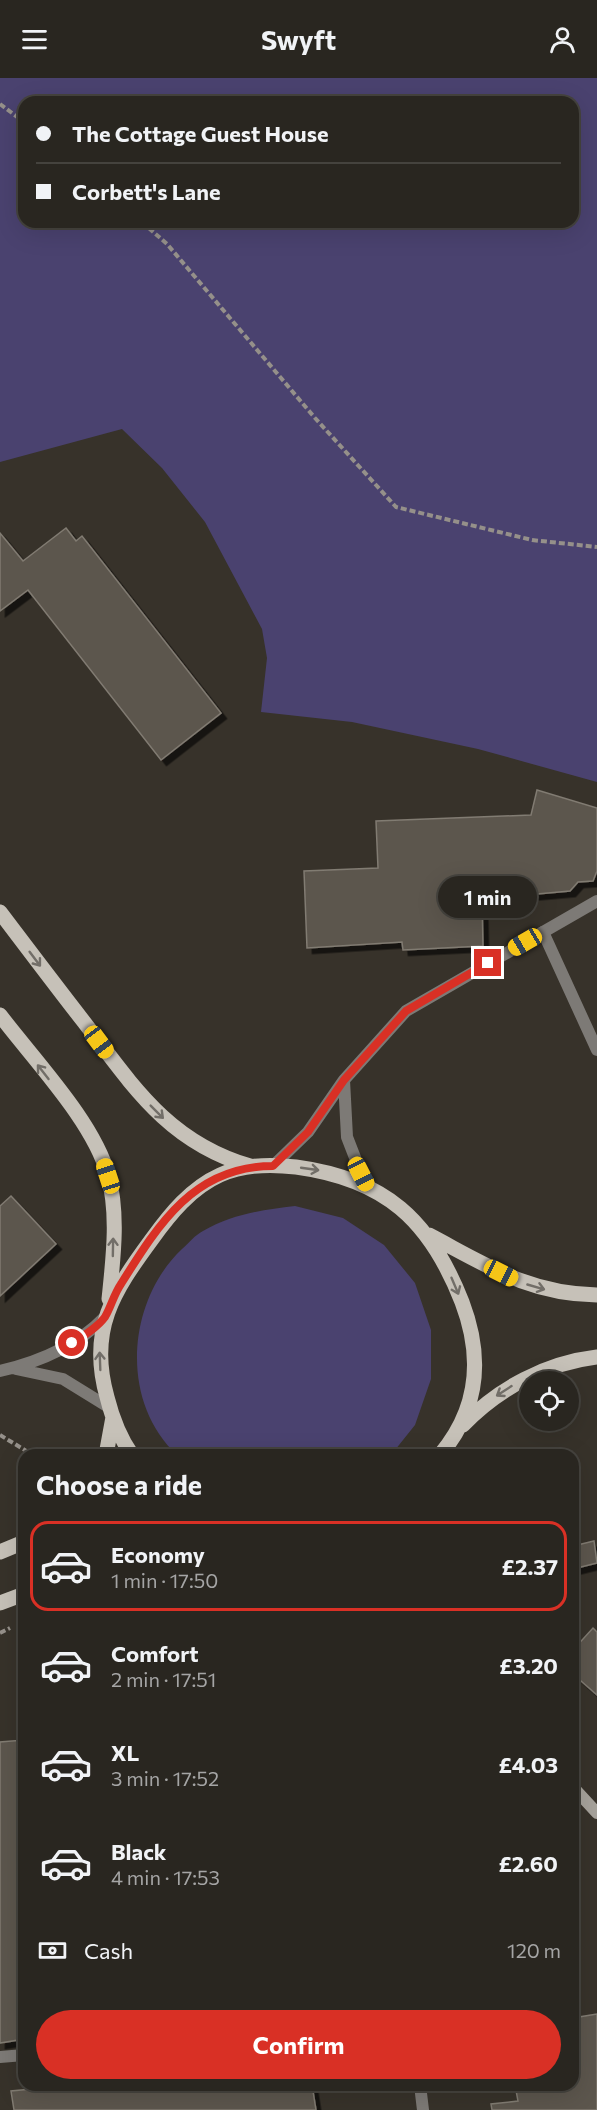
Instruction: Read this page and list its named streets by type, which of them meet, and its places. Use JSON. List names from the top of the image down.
{
  "page": {
    "header": "Swyft",
    "banner": ["The Cottage Guest House", "Corbett's Lane"],
    "bubble": "1 min",
    "heading": "Choose a ride",
    "list": [
      {
        "name": "Economy",
        "note": "1 min · 17:50",
        "value": "£2.37"
      },
      {
        "name": "Comfort",
        "note": "2 min · 17:51",
        "value": "£3.20"
      },
      {
        "name": "XL",
        "note": "3 min · 17:52",
        "value": "£4.03"
      },
      {
        "name": "Black",
        "note": "4 min · 17:53",
        "value": "£2.60"
      }
    ],
    "pay": ["Cash", "120 m"],
    "buttons": "Confirm"
  }
}
